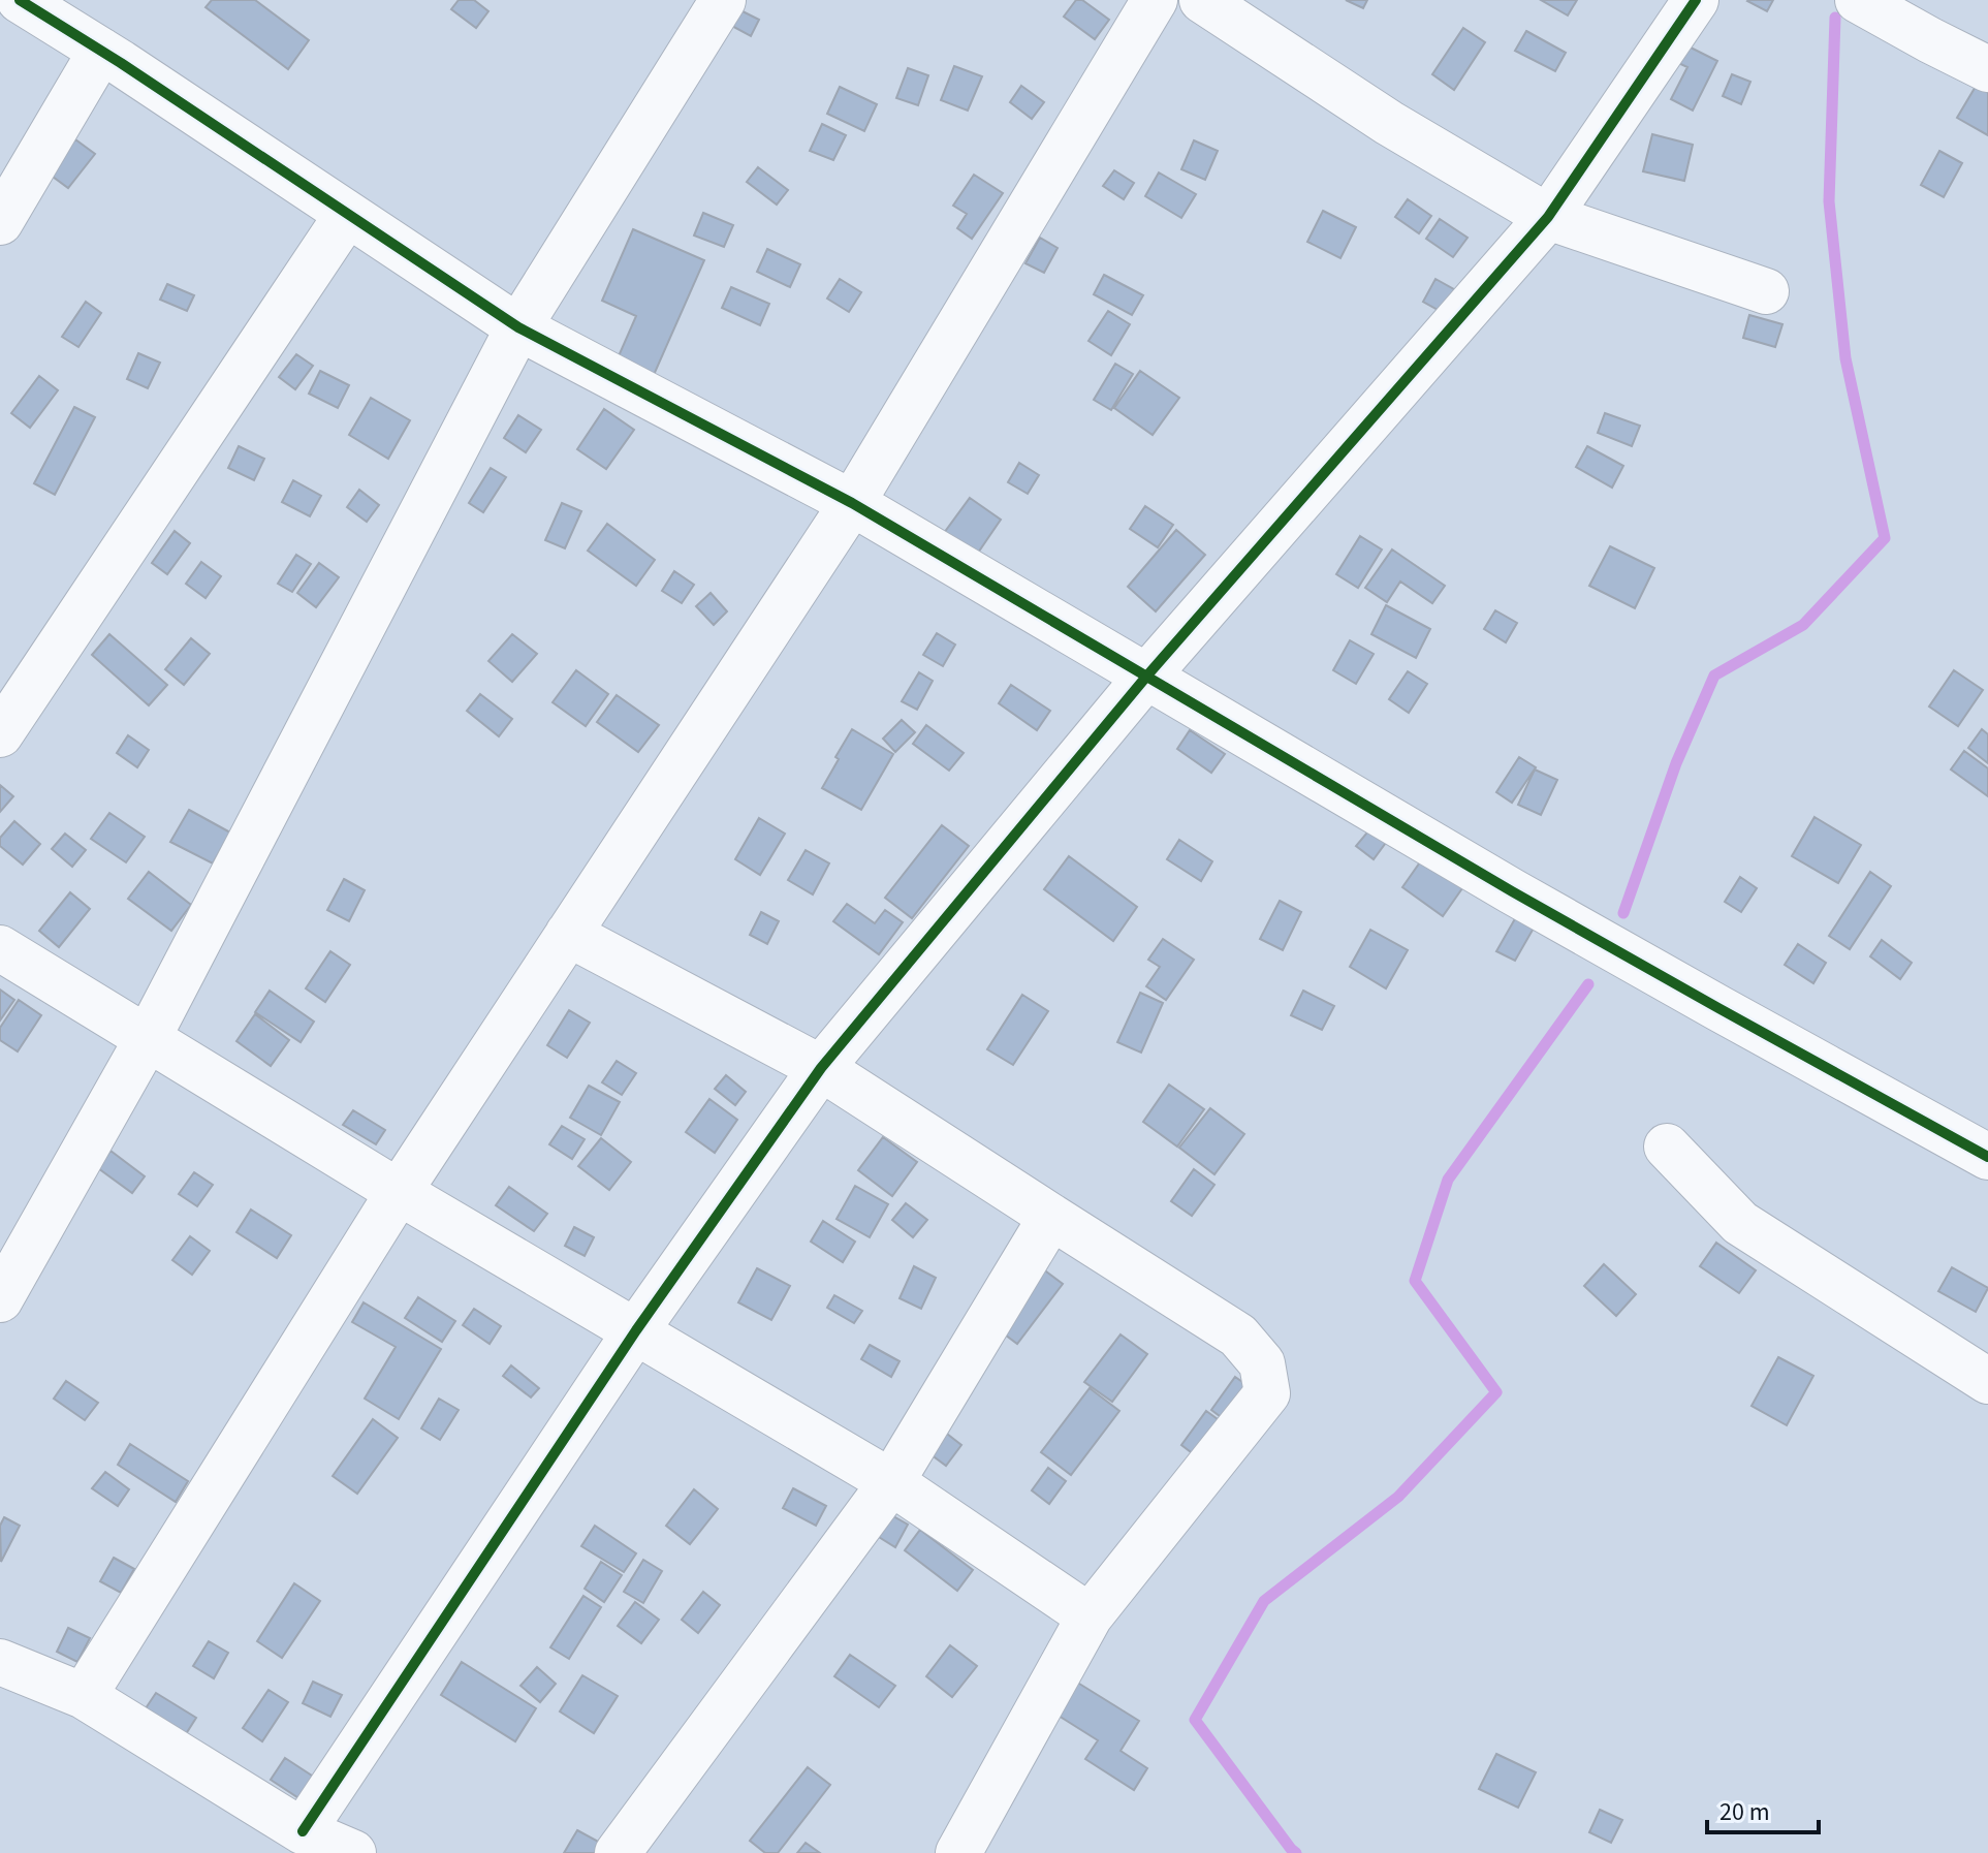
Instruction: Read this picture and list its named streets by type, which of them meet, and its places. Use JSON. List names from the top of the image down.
{
  "scale_bar": "20 m"
}
